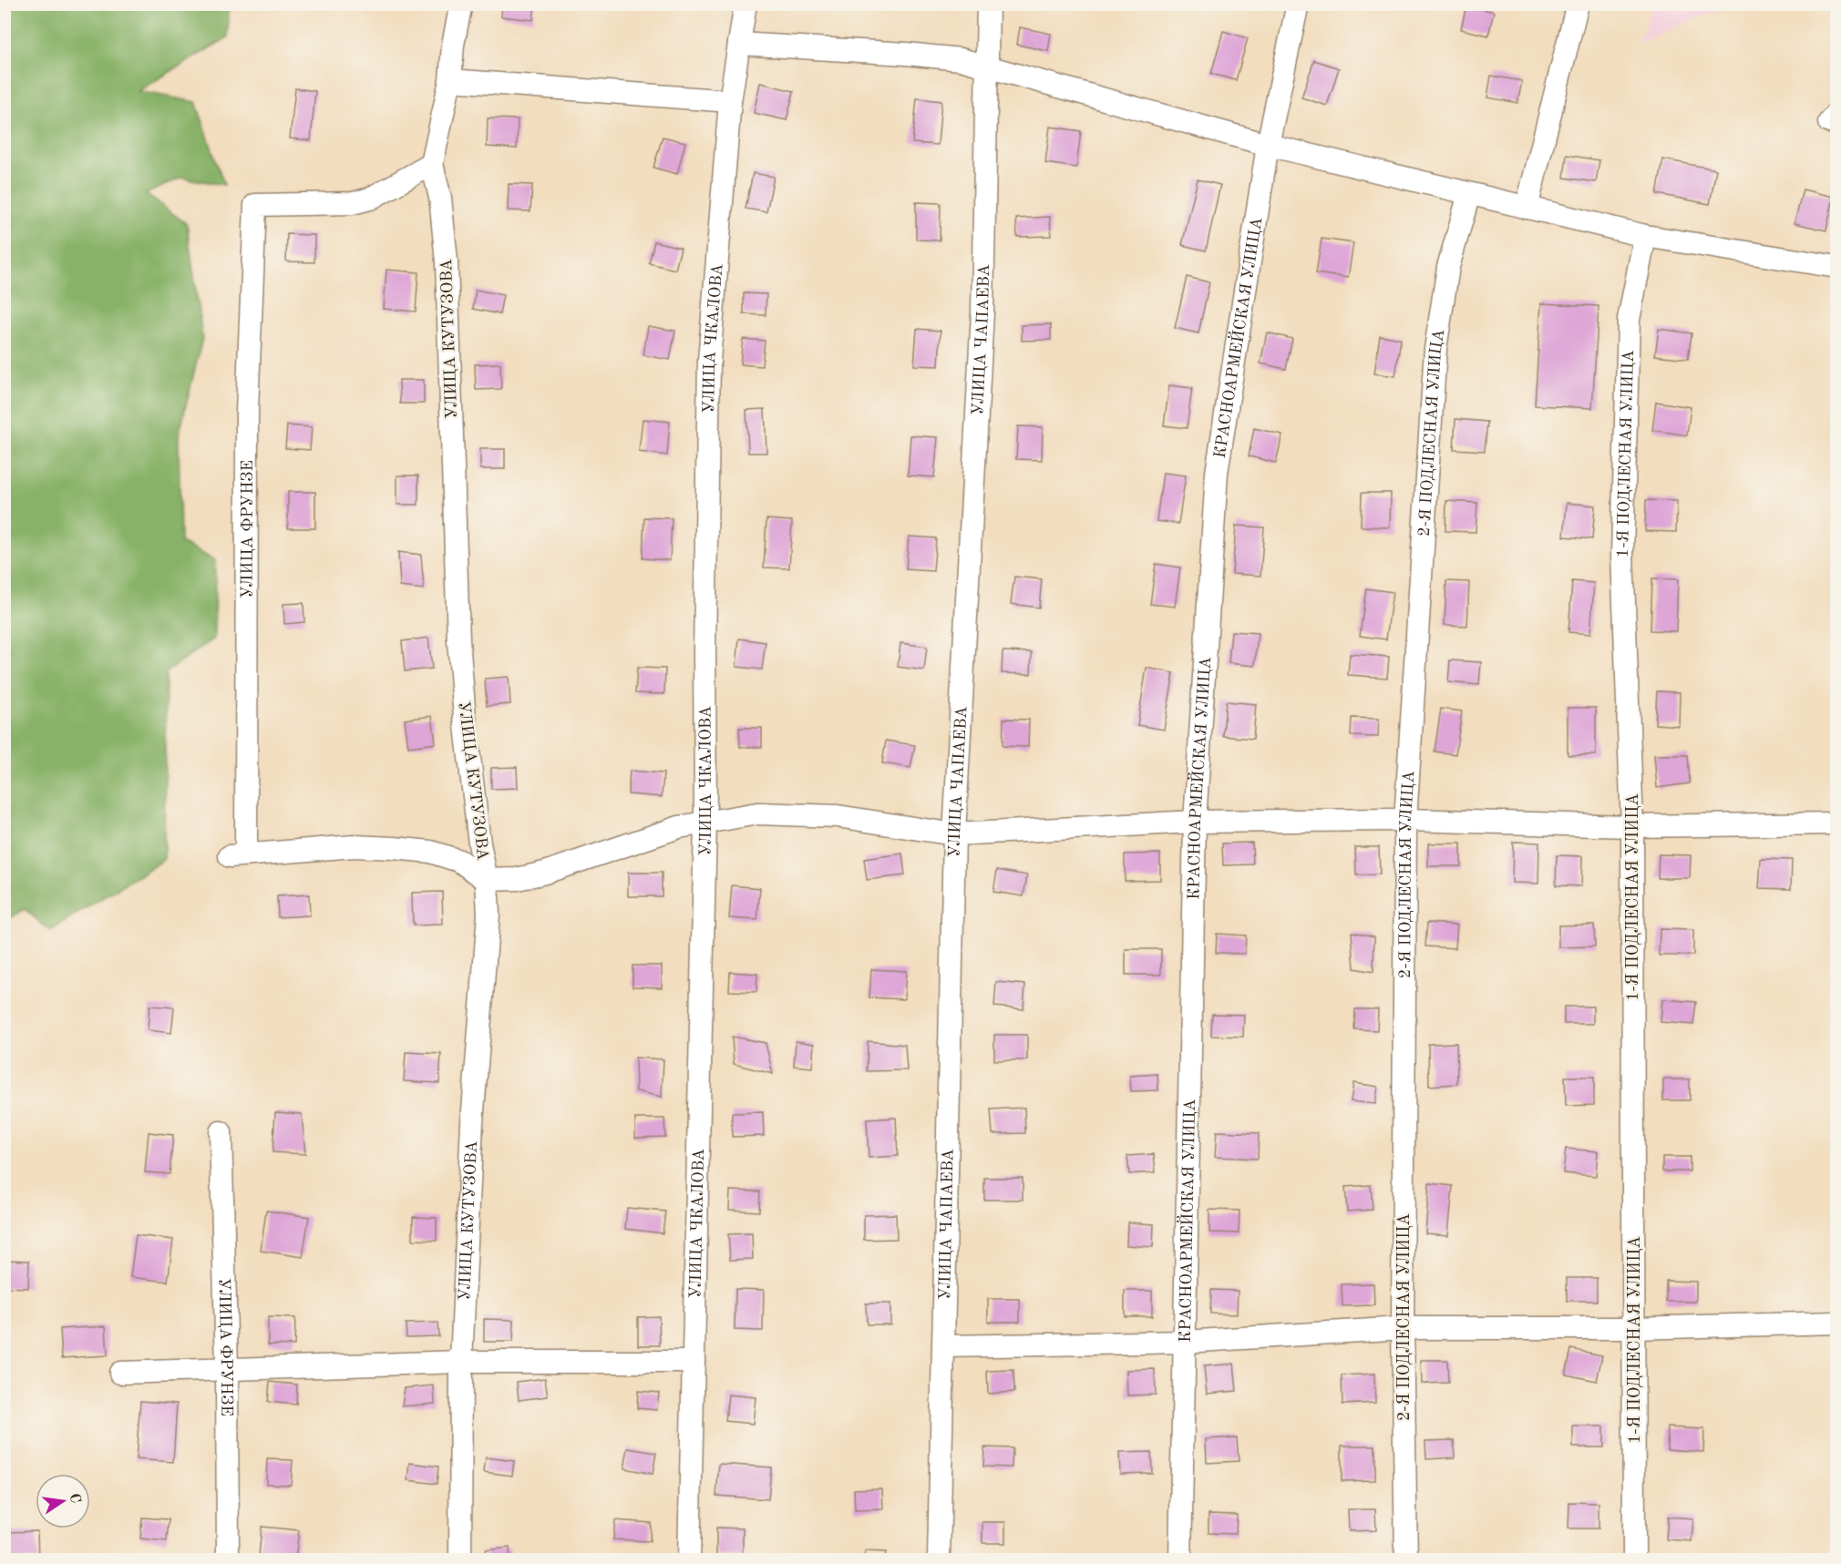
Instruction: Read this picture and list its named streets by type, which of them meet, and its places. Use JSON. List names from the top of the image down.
{
  "streets": {
    "street": [
      "КРАСНОАРМЕЙСКАЯ УЛИЦА",
      "УЛИЦА КУТУЗОВА",
      "УЛИЦА ЧКАЛОВА",
      "УЛИЦА ЧАПАЕВА",
      "2-Я ПОДЛЕСНАЯ УЛИЦА",
      "1-Я ПОДЛЕСНАЯ УЛИЦА",
      "УЛИЦА ФРУНЗЕ"
    ]
  },
  "crossings": [
    ["УЛИЦА КУТУЗОВА", "УЛИЦА ФРУНЗЕ"]
  ],
  "north": "right"
}
